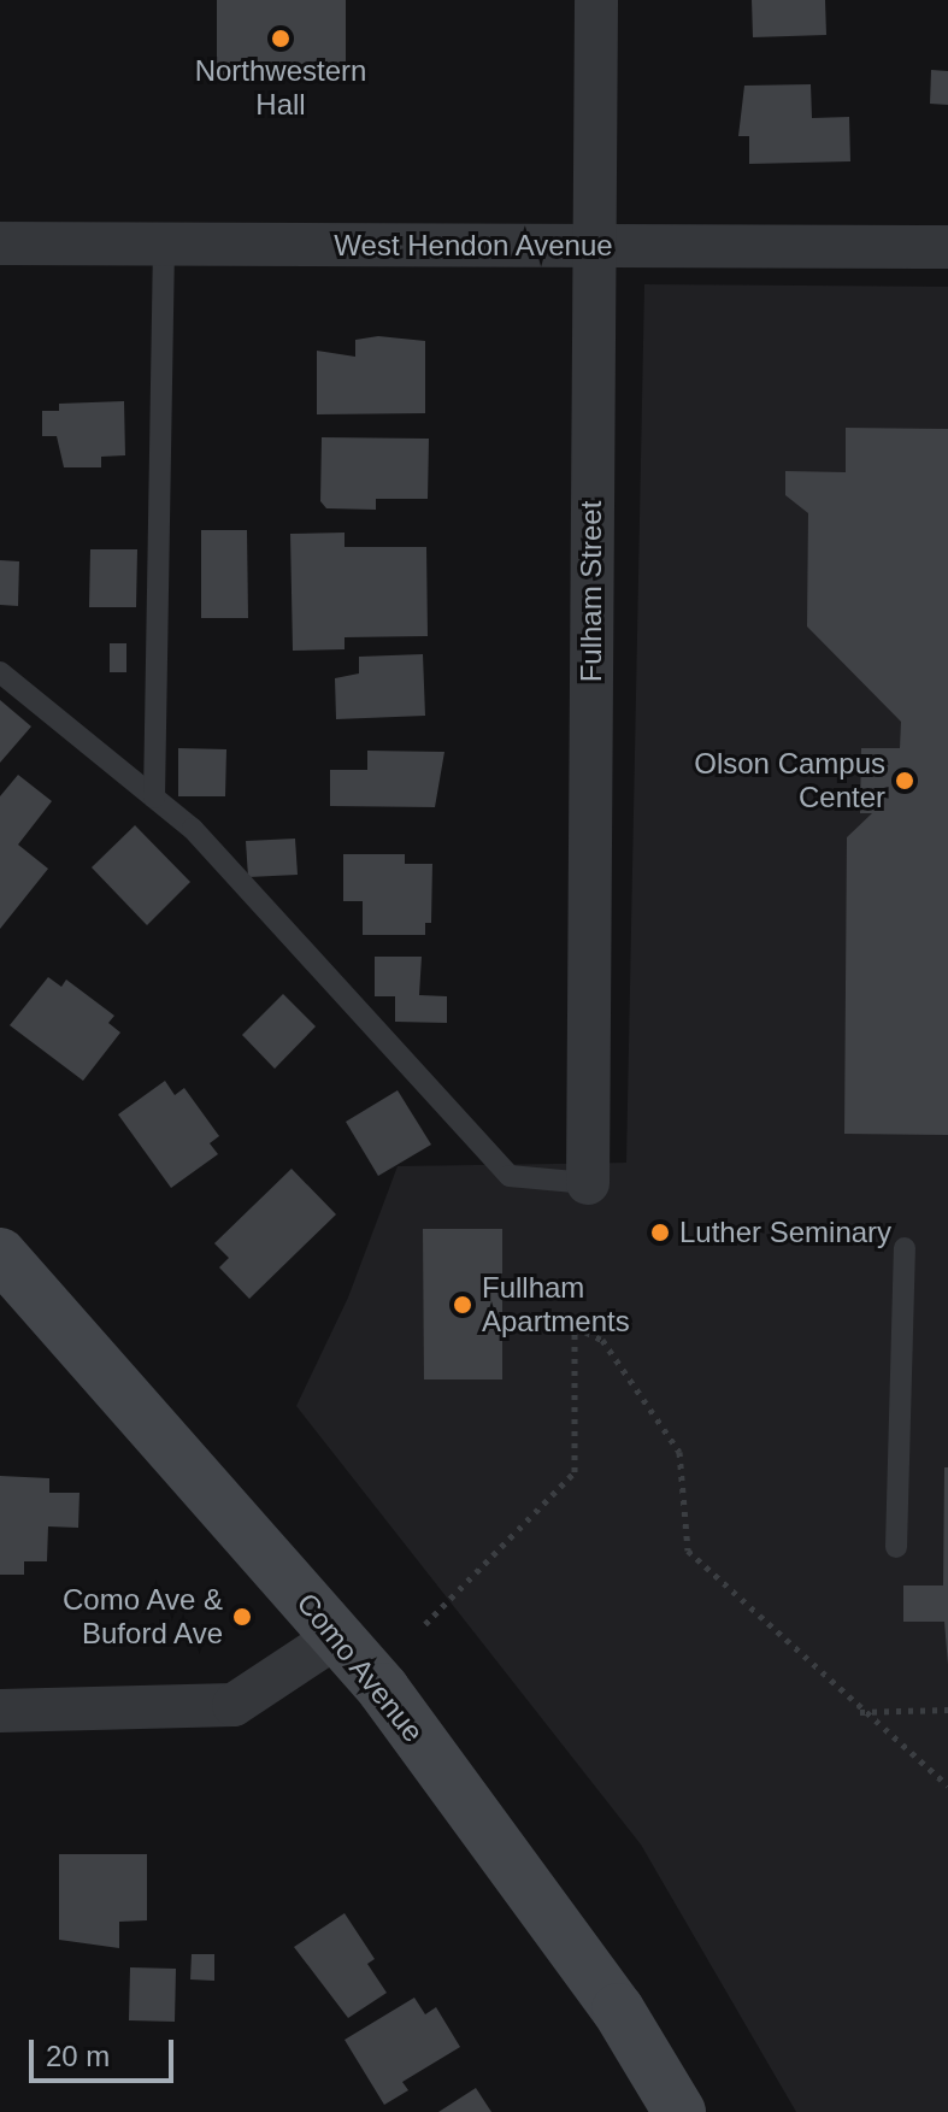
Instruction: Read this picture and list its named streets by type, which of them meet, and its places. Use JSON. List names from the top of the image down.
{
  "streets": {
    "main road": ["Como Avenue"],
    "street": ["West Hendon Avenue", "Fulham Street"]
  },
  "crossings": [
    ["West Hendon Avenue", "Fulham Street"]
  ],
  "places": [
    "Northwestern Hall",
    "Olson Campus Center",
    "Luther Seminary",
    "Fullham Apartments",
    "Como Ave & Buford Ave"
  ],
  "scale_bar": "20 m"
}
